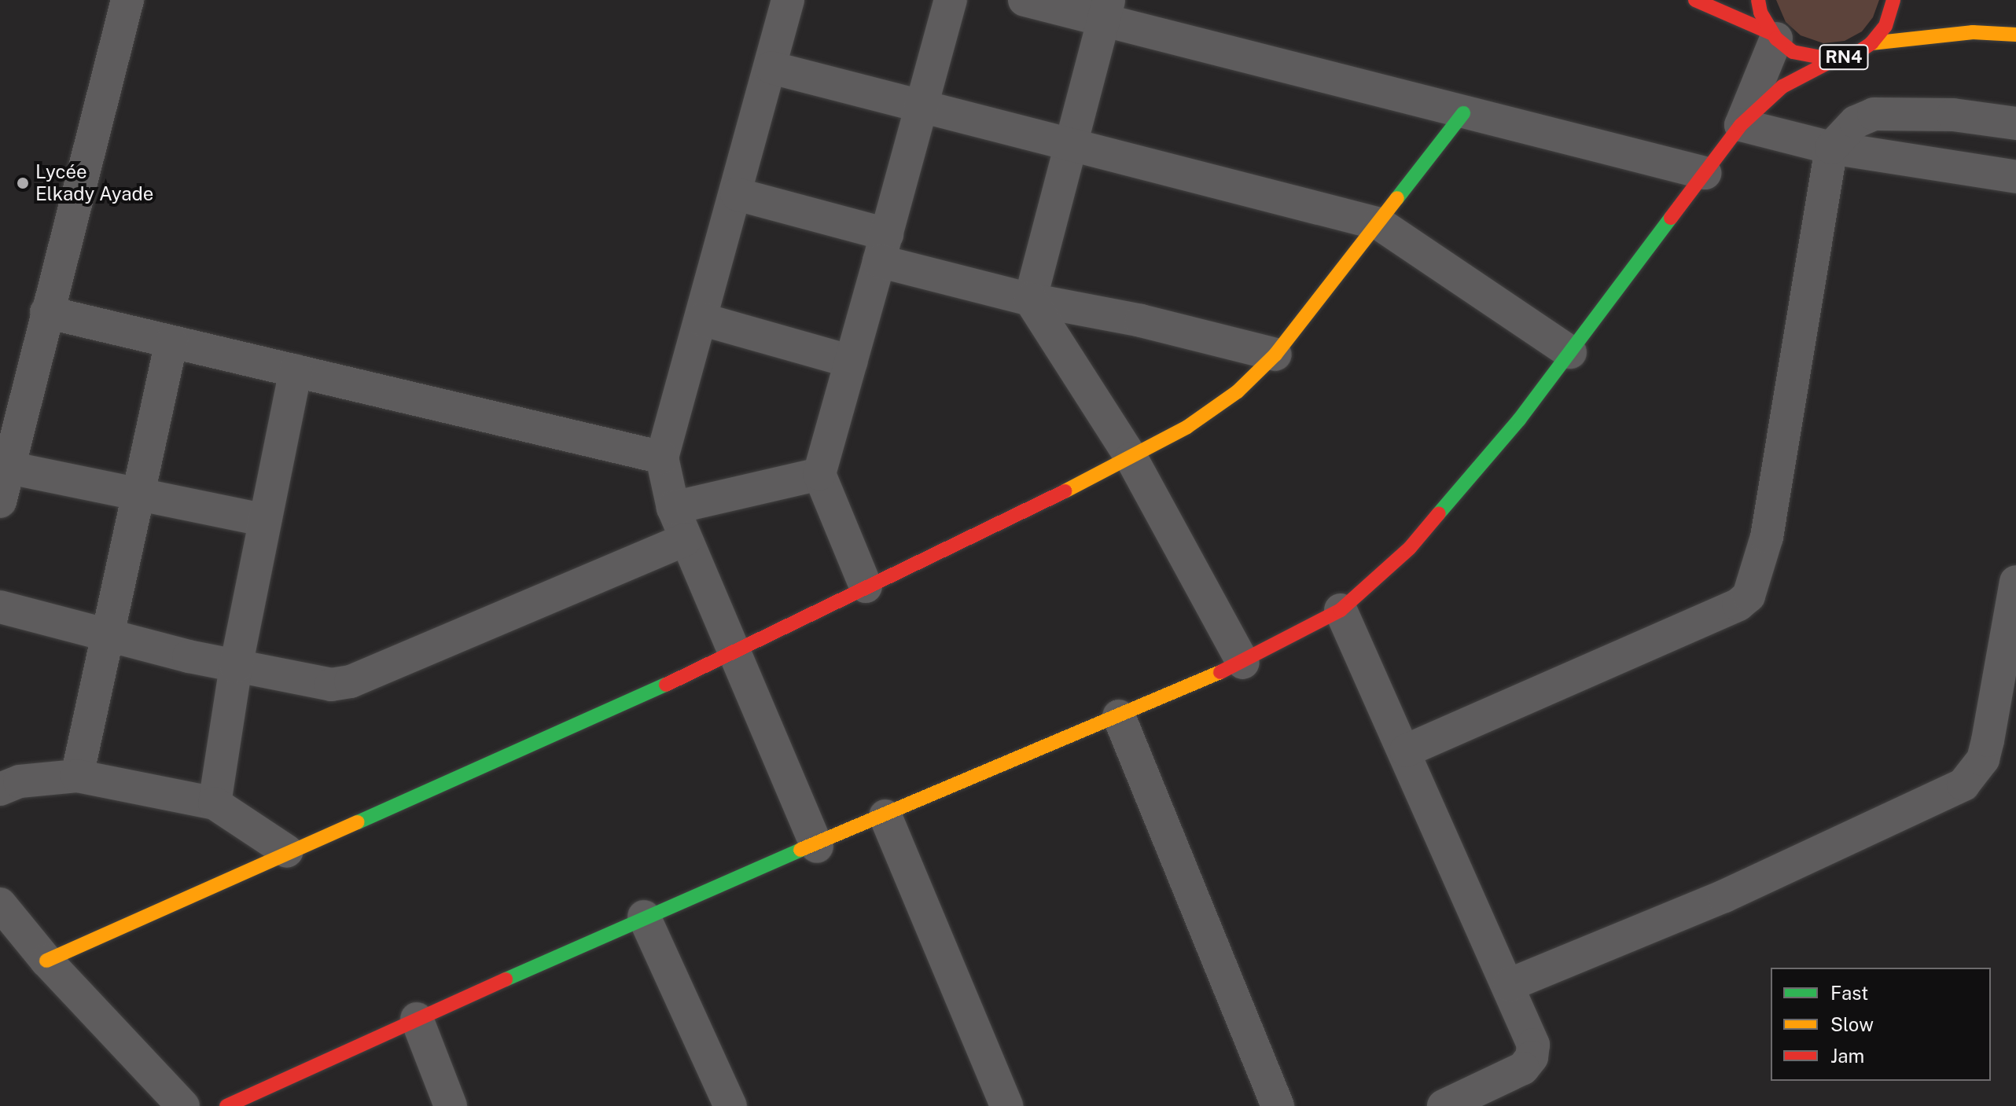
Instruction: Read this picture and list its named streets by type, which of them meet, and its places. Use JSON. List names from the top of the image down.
{
  "streets": {
    "street": ["RN4"]
  },
  "places": ["Lycée Elkady Ayade"],
  "legend": ["Fast", "Slow", "Jam"]
}
